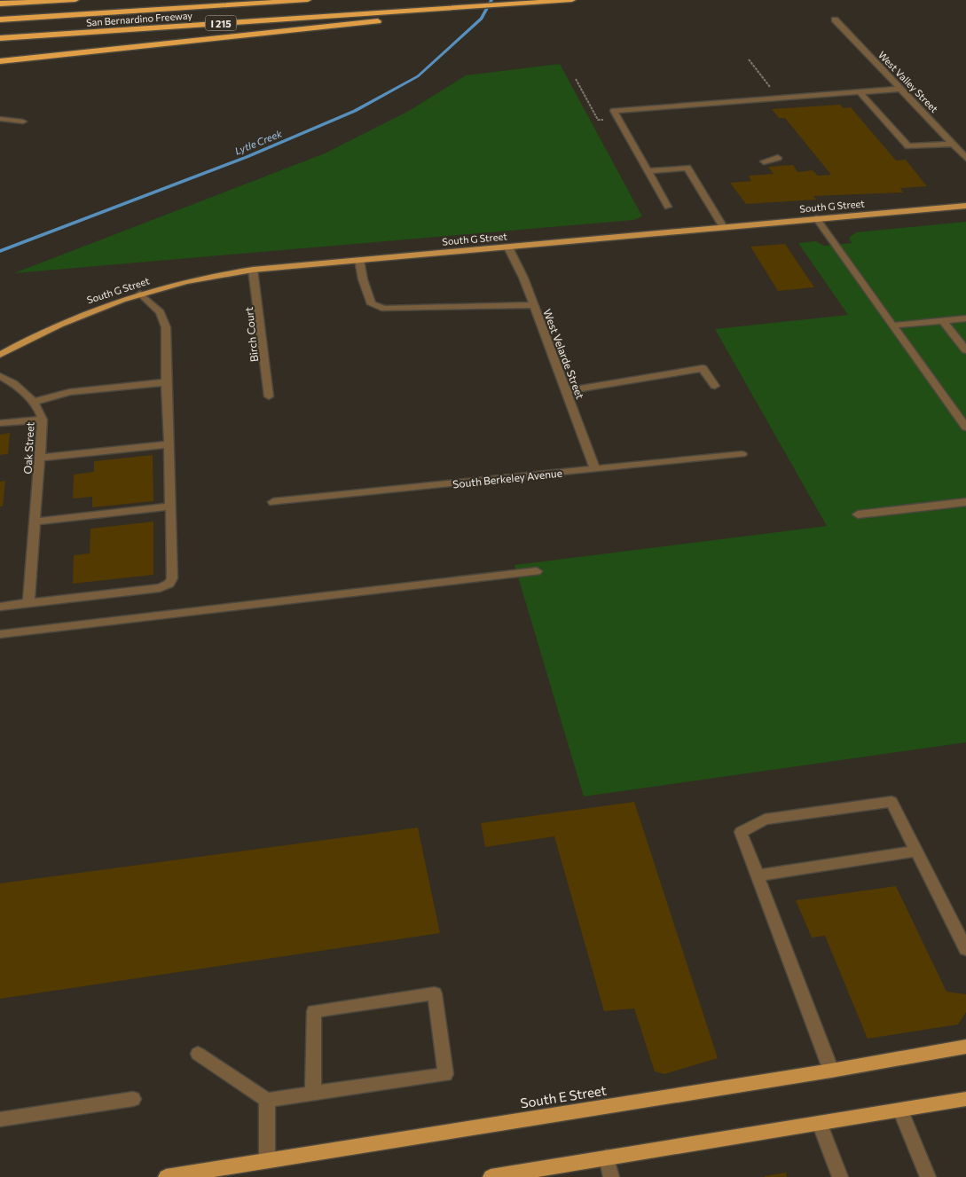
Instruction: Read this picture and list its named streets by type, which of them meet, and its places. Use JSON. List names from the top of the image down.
{
  "streets": {
    "highway": ["San Bernardino Freeway", "I 215"],
    "main road": ["South G Street", "South E Street"],
    "street": [
      "West Valley Street",
      "Birch Court",
      "West Velarde Street",
      "Oak Street",
      "South Berkeley Avenue"
    ]
  },
  "crossings": [
    ["South G Street", "Birch Court"],
    ["South G Street", "West Velarde Street"],
    ["West Velarde Street", "South Berkeley Avenue"]
  ],
  "water": ["Lytle Creek"]
}
